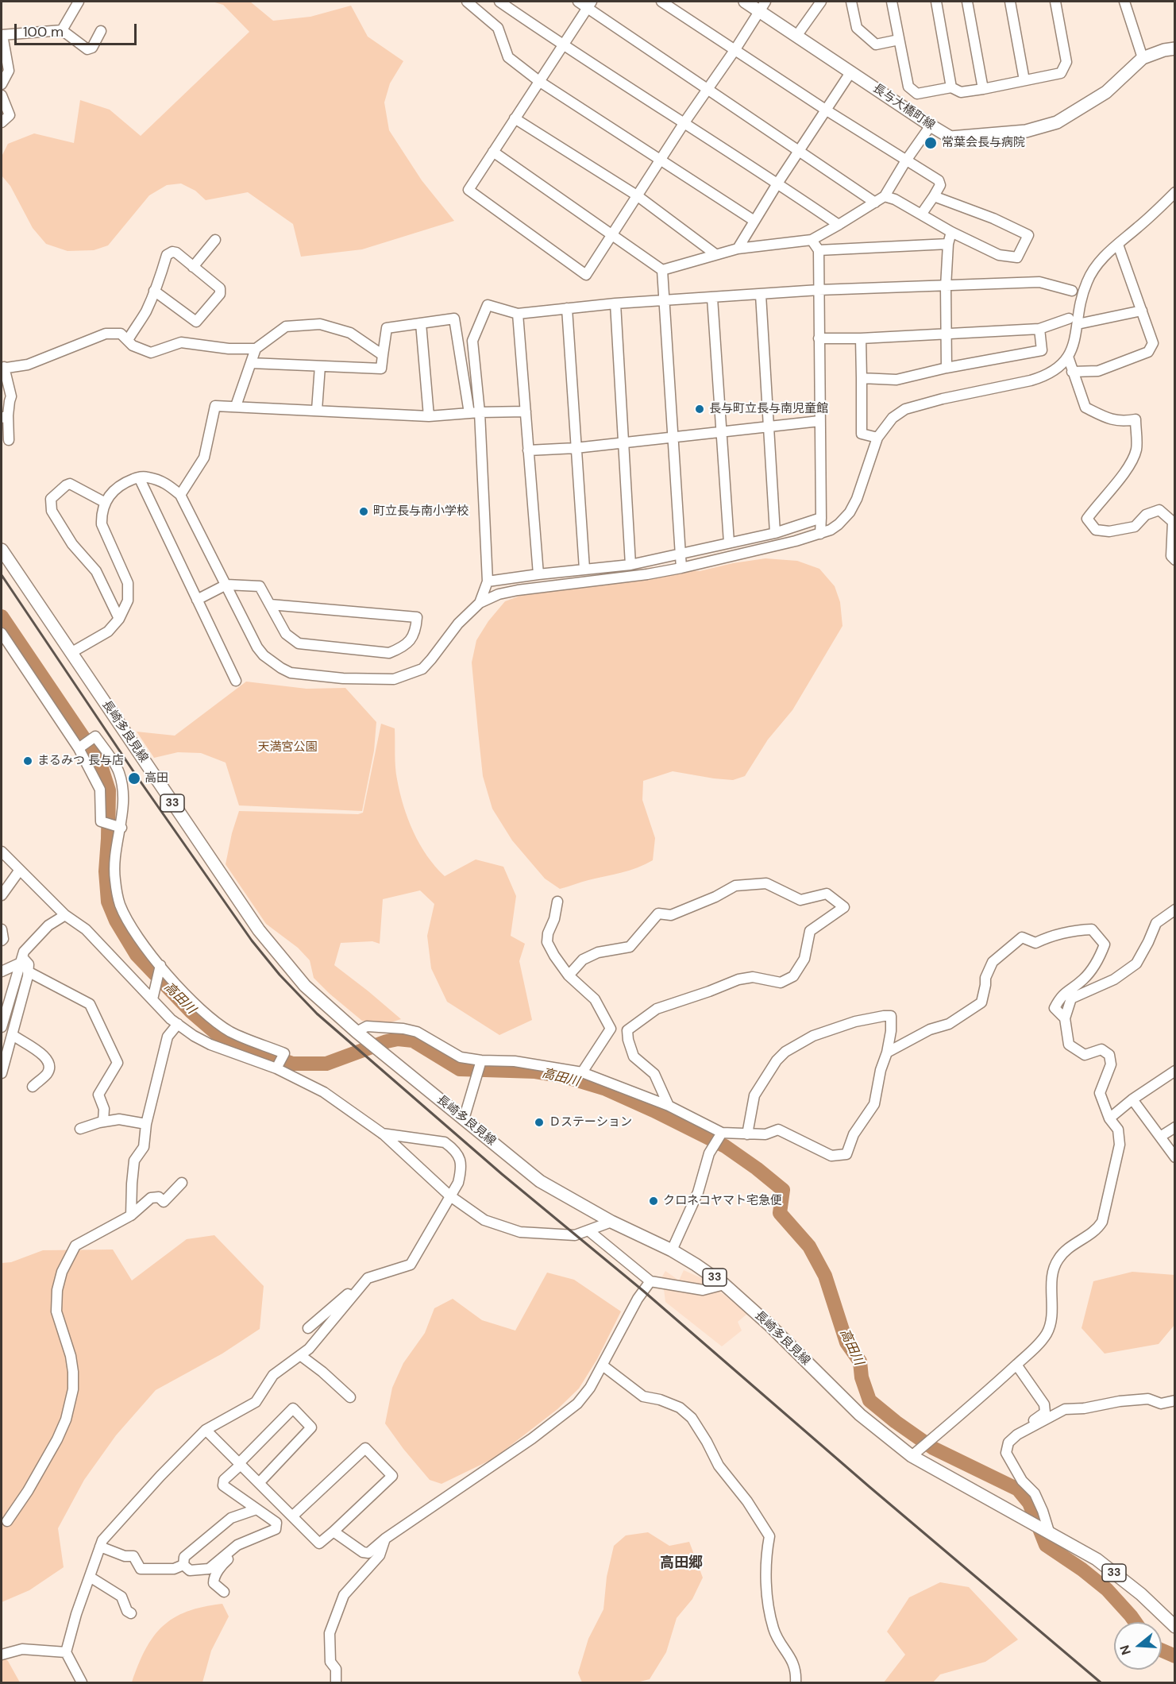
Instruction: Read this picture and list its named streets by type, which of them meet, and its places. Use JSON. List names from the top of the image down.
{
  "streets": {
    "main road": ["長与大橋町線", "長崎多良見線", "33"]
  },
  "districts": ["高田郷"],
  "water": ["高田川"],
  "parks": ["天満宮公園"],
  "places": [
    "常葉会長与病院",
    "長与町立長与南児童館",
    "町立長与南小学校",
    "まるみつ 長与店",
    "高田",
    "Ｄステーション",
    "クロネコヤマト宅急便"
  ],
  "scale_bar": "100 m",
  "north": "left"
}
